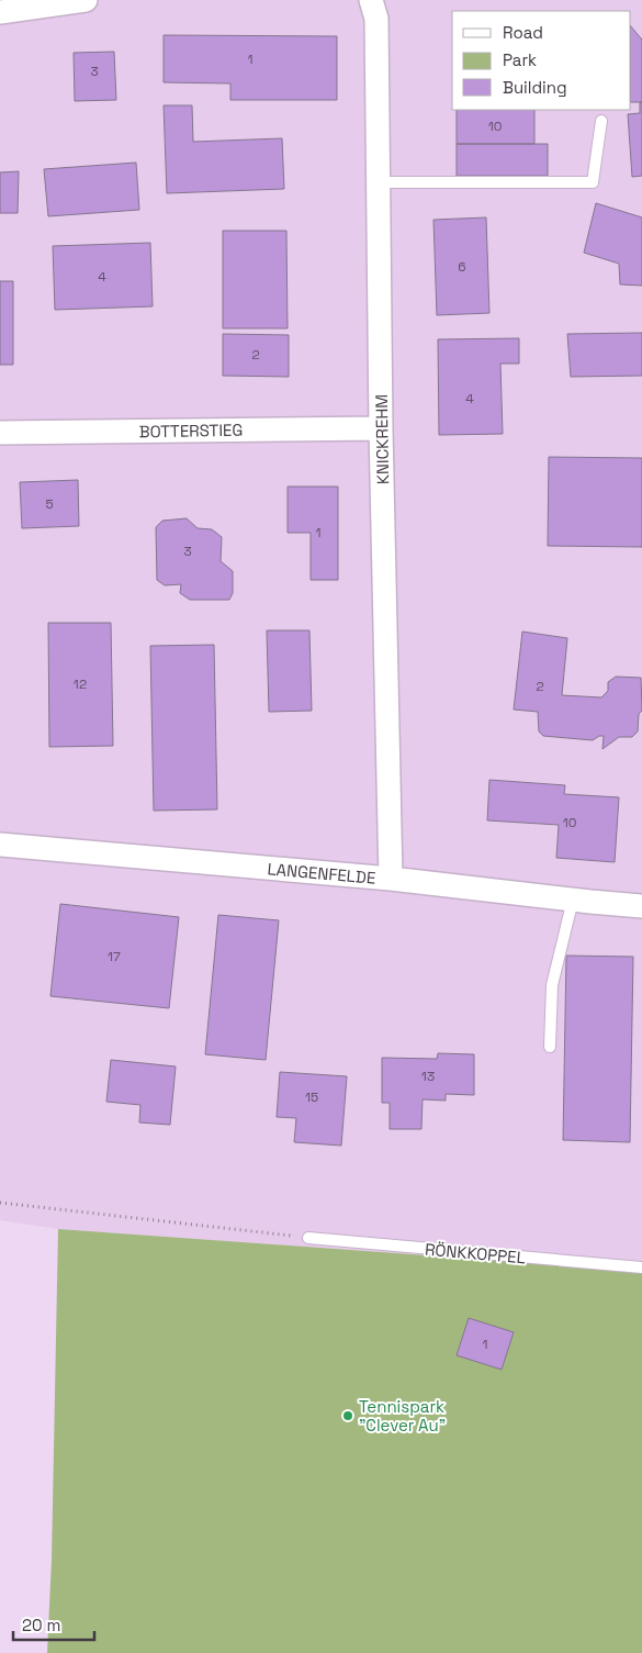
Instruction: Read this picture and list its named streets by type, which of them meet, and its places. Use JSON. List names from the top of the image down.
{
  "streets": {
    "street": ["BOTTERSTIEG", "KNICKREHM", "LANGENFELDE"],
    "lane": ["RÖNKKOPPEL"]
  },
  "crossings": [
    ["BOTTERSTIEG", "KNICKREHM"],
    ["KNICKREHM", "LANGENFELDE"]
  ],
  "places": ["Tennispark \"Clever Au\""],
  "house_numbers": [
    "1",
    "3",
    "10",
    "6",
    "4",
    "2",
    "4",
    "5",
    "1",
    "3",
    "12",
    "2",
    "10",
    "17",
    "13",
    "15",
    "1"
  ],
  "legend": ["Road", "Park", "Building"],
  "scale_bar": "20 m"
}
